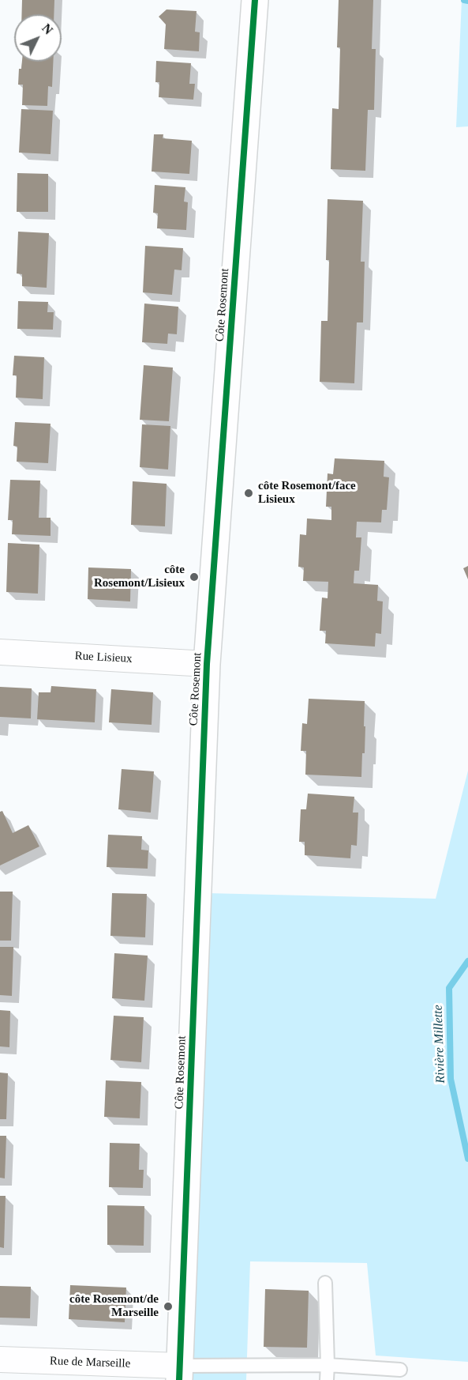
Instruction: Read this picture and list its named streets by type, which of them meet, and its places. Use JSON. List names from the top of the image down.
{
  "streets": {
    "street": ["Côte Rosemont", "Rue Lisieux", "Rue de Marseille"]
  },
  "crossings": [
    ["Côte Rosemont", "Rue Lisieux"],
    ["Côte Rosemont", "Rue de Marseille"]
  ],
  "water": ["Rivière Millette"],
  "places": ["côte Rosemont/face Lisieux", "côte Rosemont/Lisieux", "côte Rosemont/de Marseille"],
  "north": "top right"
}
